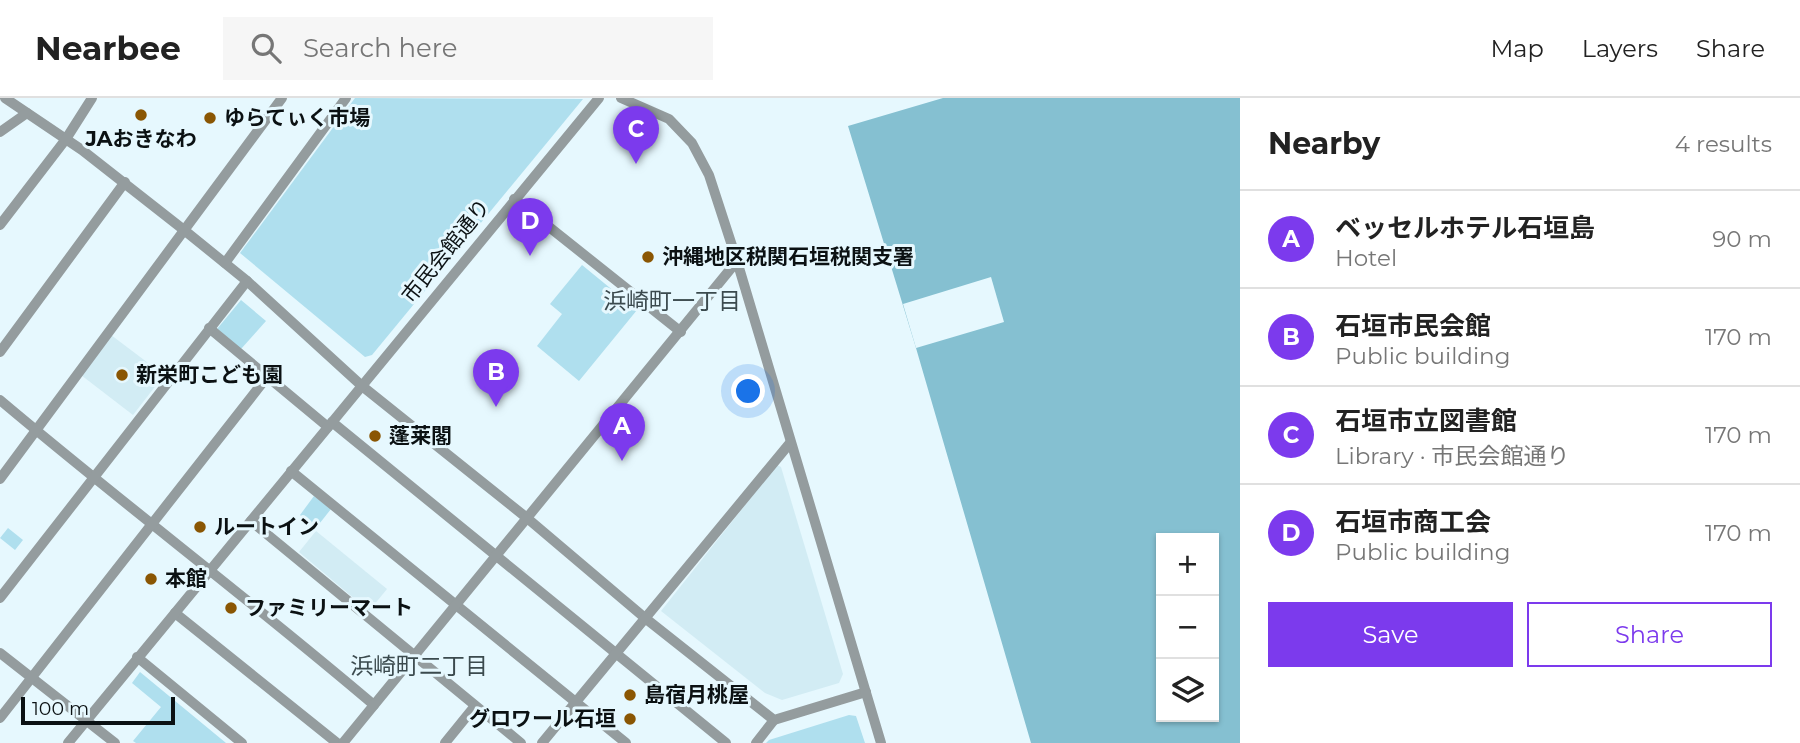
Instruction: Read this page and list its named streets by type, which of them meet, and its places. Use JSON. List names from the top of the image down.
{
  "streets": {
    "street": ["市民会館通り"]
  },
  "districts": ["浜崎町一丁目", "浜崎町二丁目"],
  "places": [
    "JAおきなわ",
    "ゆらてぃく市場",
    "沖縄地区税関石垣税関支署",
    "新栄町こども園",
    "蓬莱閣",
    "ルートイン",
    "本館",
    "ファミリーマート",
    "島宿月桃屋",
    "グロワール石垣"
  ],
  "scale_bar": "100 m",
  "page": {
    "header": "Nearbee",
    "search": "Search here",
    "nav": ["Map", "Layers", "Share"],
    "heading": ["Nearby", "4 results"],
    "pins": [
      "C",
      "D",
      "B",
      "A"
    ],
    "list": [
      {
        "mark": "A",
        "name": "ベッセルホテル石垣島",
        "note": "Hotel",
        "value": "90 m"
      },
      {
        "mark": "B",
        "name": "石垣市民会館",
        "note": "Public building",
        "value": "170 m"
      },
      {
        "mark": "C",
        "name": "石垣市立図書館",
        "note": "Library · 市民会館通り",
        "value": "170 m"
      },
      {
        "mark": "D",
        "name": "石垣市商工会",
        "note": "Public building",
        "value": "170 m"
      }
    ],
    "map_buttons": ["+", "−"],
    "buttons": ["Save", "Share"],
    "scale": "100 m"
  }
}
